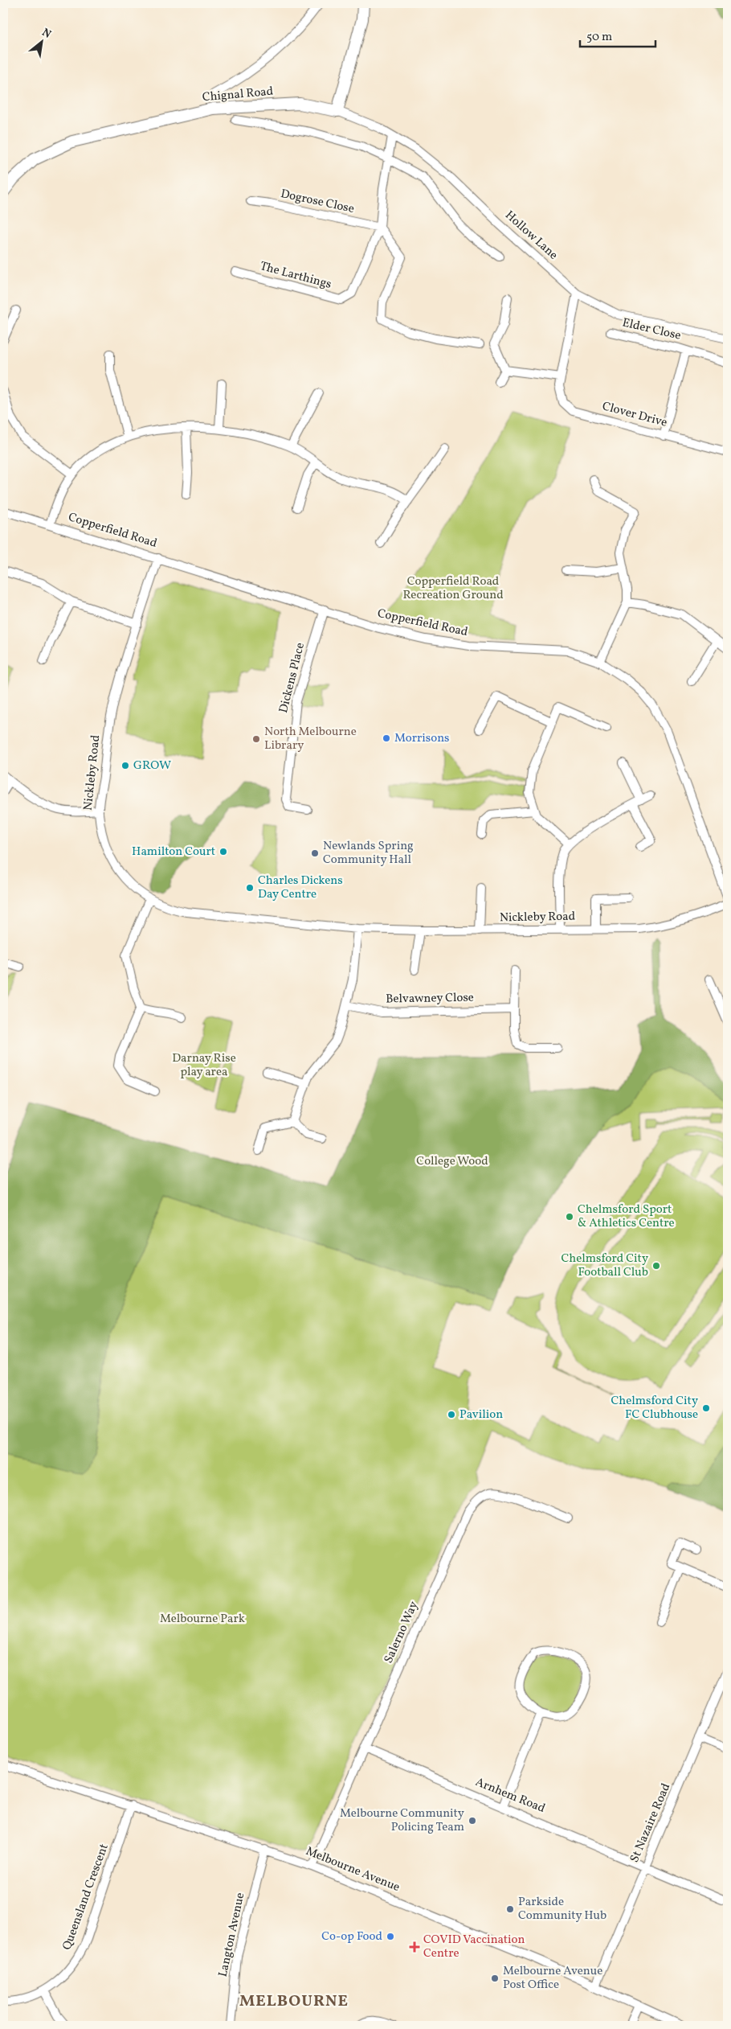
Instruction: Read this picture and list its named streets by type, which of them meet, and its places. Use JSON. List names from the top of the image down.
{
  "streets": {
    "street": [
      "Chignal Road",
      "Dogrose Close",
      "Hollow Lane",
      "The Larthings",
      "Elder Close",
      "Clover Drive",
      "Copperfield Road",
      "Dickens Place",
      "Nickleby Road",
      "Belvawney Close",
      "Salerno Way",
      "Arnhem Road",
      "St Nazaire Road",
      "Melbourne Avenue",
      "Queensland Crescent",
      "Langton Avenue"
    ]
  },
  "crossings": [
    ["Chignal Road", "Hollow Lane"],
    ["Dogrose Close", "The Larthings"],
    ["Hollow Lane", "The Larthings"],
    ["Hollow Lane", "Clover Drive"],
    ["Elder Close", "Clover Drive"],
    ["Copperfield Road", "Dickens Place"],
    ["Copperfield Road", "Nickleby Road"],
    ["Salerno Way", "Arnhem Road"],
    ["Salerno Way", "Melbourne Avenue"],
    ["Arnhem Road", "St Nazaire Road"],
    ["St Nazaire Road", "Melbourne Avenue"],
    ["Melbourne Avenue", "Queensland Crescent"],
    ["Melbourne Avenue", "Langton Avenue"]
  ],
  "districts": ["MELBOURNE"],
  "parks": [
    "Copperfield Road Recreation Ground",
    "Darnay Rise play area",
    "College Wood",
    "Melbourne Park"
  ],
  "places": {
    "other": [
      "Morrisons",
      "North Melbourne Library",
      "GROW",
      "Hamilton Court",
      "Newlands Spring Community Hall",
      "Charles Dickens Day Centre",
      "Chelmsford Sport & Athletics Centre",
      "Chelmsford City Football Club",
      "Chelmsford City FC Clubhouse",
      "Pavilion",
      "Melbourne Community Policing Team",
      "Parkside Community Hub",
      "Co-op Food",
      "Melbourne Avenue Post Office"
    ],
    "health": ["COVID Vaccination Centre"]
  },
  "scale_bar": "50 m",
  "north": "top right"
}
